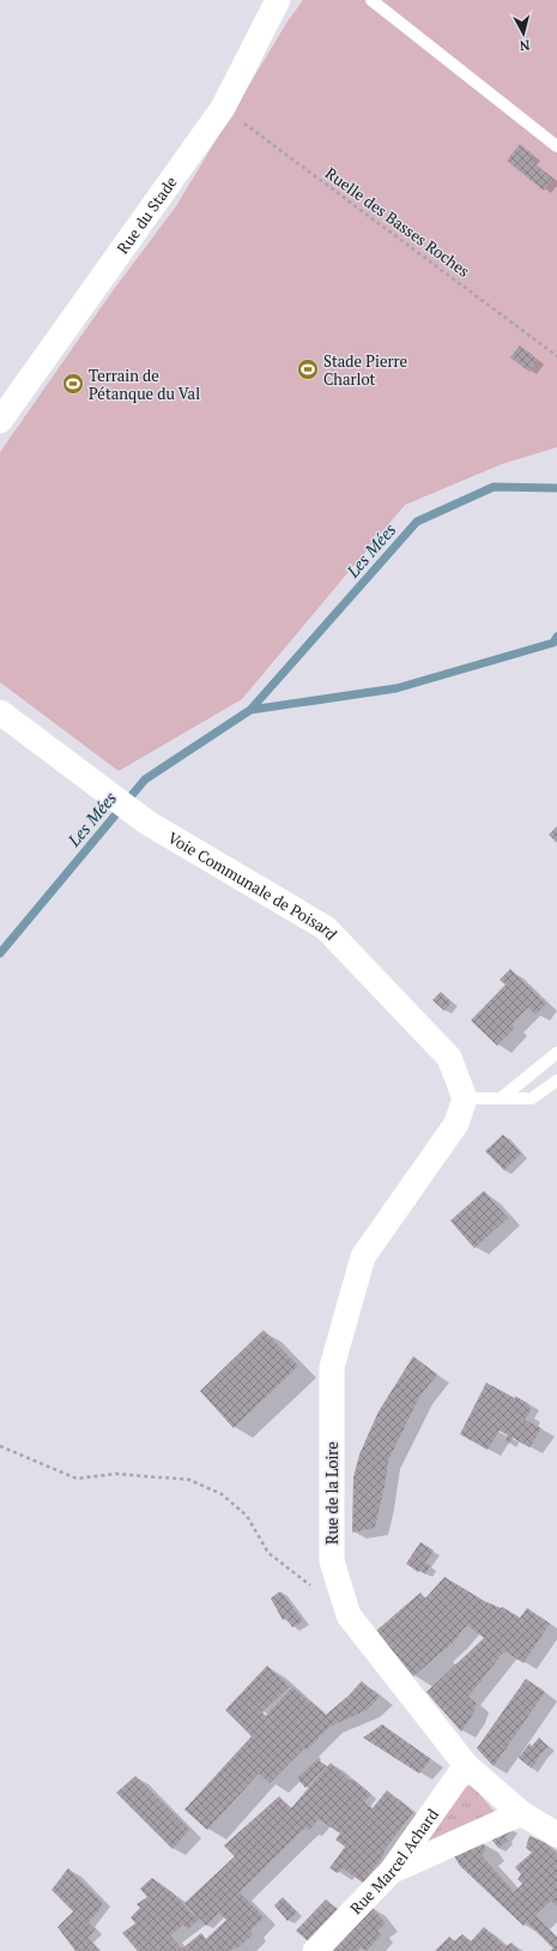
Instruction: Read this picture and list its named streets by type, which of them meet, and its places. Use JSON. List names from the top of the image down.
{
  "streets": {
    "street": [
      "Rue du Stade",
      "Voie Communale de Poisard",
      "Rue de la Loire",
      "Rue Marcel Achard"
    ],
    "path": ["Ruelle des Basses Roches"]
  },
  "crossings": [
    ["Rue du Stade", "Ruelle des Basses Roches"],
    ["Voie Communale de Poisard", "Rue de la Loire"],
    ["Rue de la Loire", "Rue Marcel Achard"]
  ],
  "water": ["Les Mées"],
  "places": {
    "sports": ["Stade Pierre Charlot", "Terrain de Pétanque du Val"]
  },
  "north": "bottom"
}
